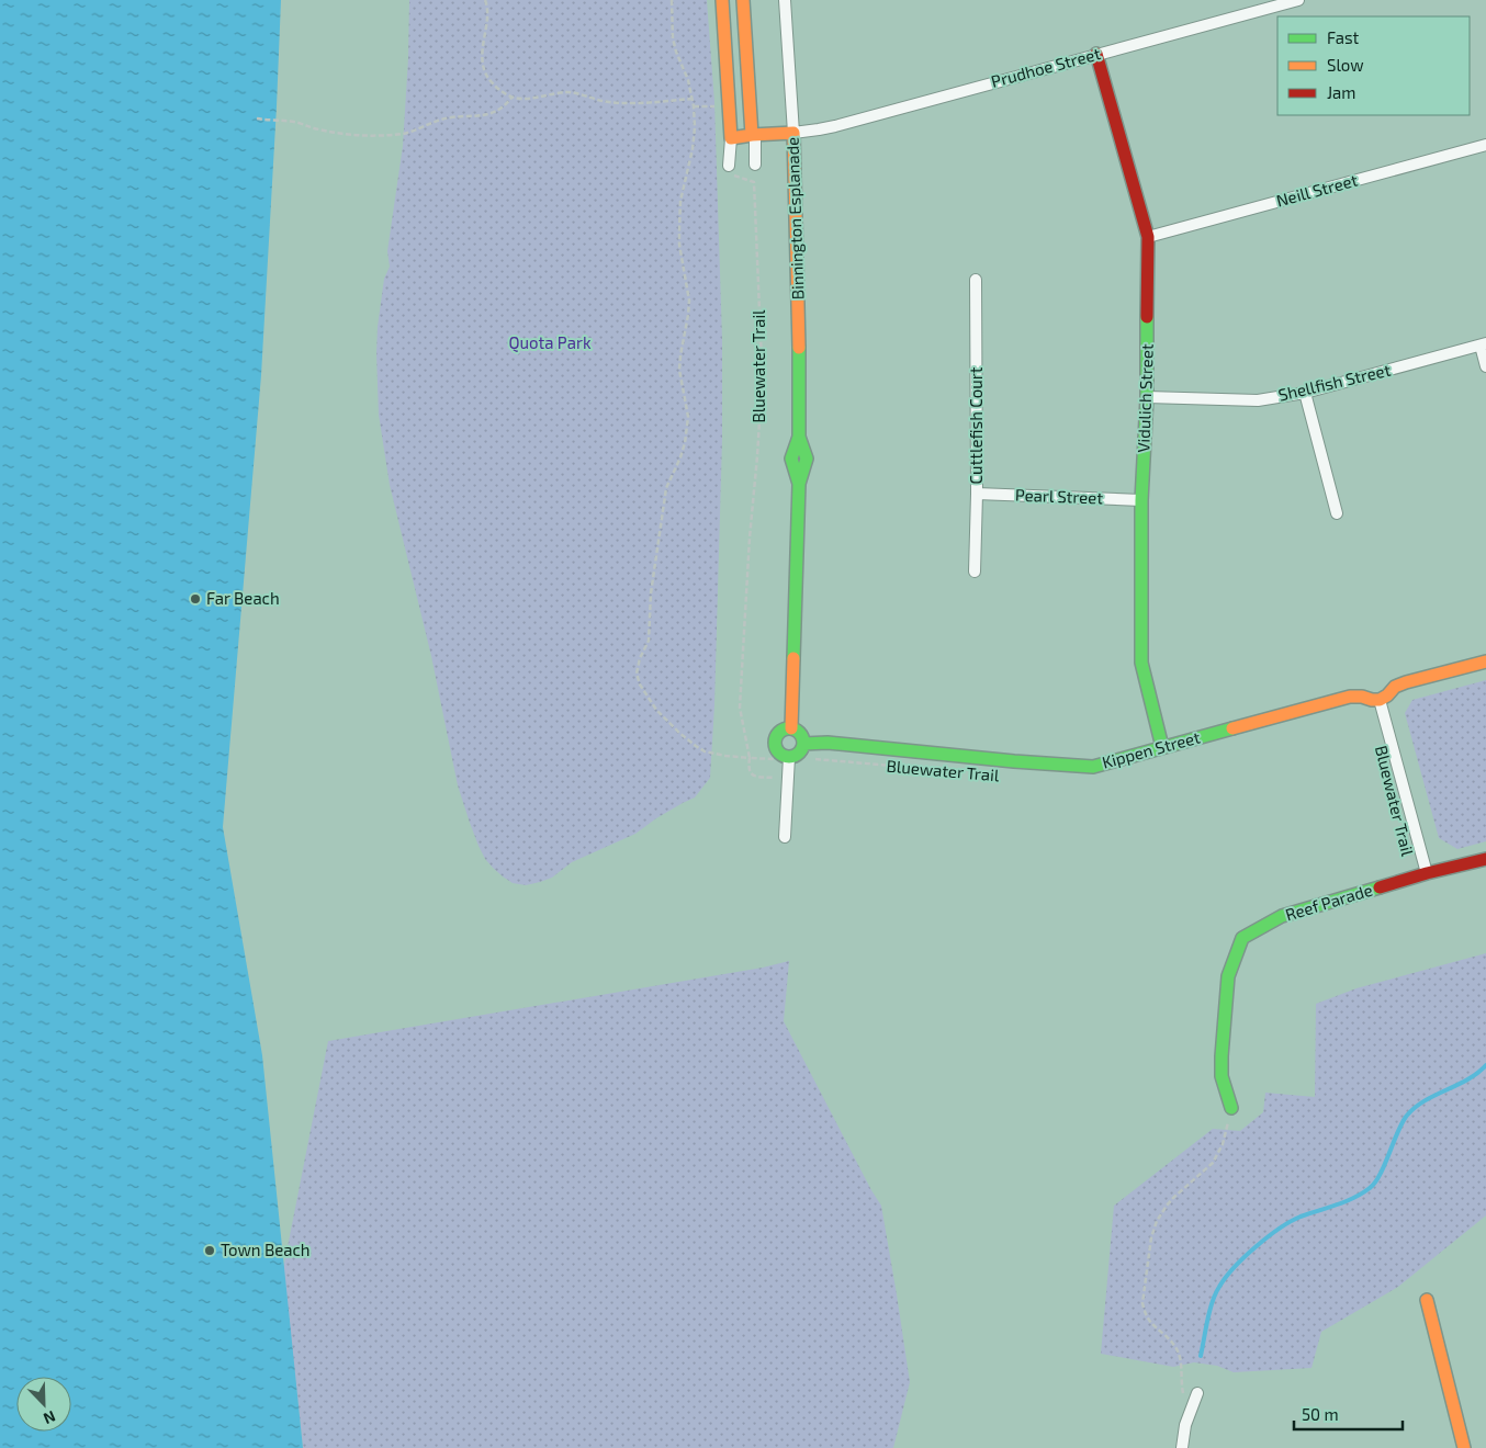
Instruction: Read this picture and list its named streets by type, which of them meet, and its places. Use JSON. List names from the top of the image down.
{
  "streets": {
    "street": [
      "Prudhoe Street",
      "Neill Street",
      "Binnington Esplanade",
      "Shellfish Street",
      "Vidulich Street",
      "Cuttlefish Court",
      "Pearl Street",
      "Kippen Street",
      "Reef Parade"
    ],
    "path": ["Bluewater Trail"]
  },
  "crossings": [
    ["Prudhoe Street", "Binnington Esplanade"],
    ["Prudhoe Street", "Vidulich Street"],
    ["Neill Street", "Vidulich Street"],
    ["Binnington Esplanade", "Kippen Street"],
    ["Shellfish Street", "Vidulich Street"],
    ["Vidulich Street", "Pearl Street"],
    ["Vidulich Street", "Kippen Street"],
    ["Cuttlefish Court", "Pearl Street"]
  ],
  "parks": ["Quota Park"],
  "places": ["Far Beach", "Town Beach"],
  "legend": ["Fast", "Slow", "Jam"],
  "scale_bar": "50 m",
  "north": "bottom right"
}
